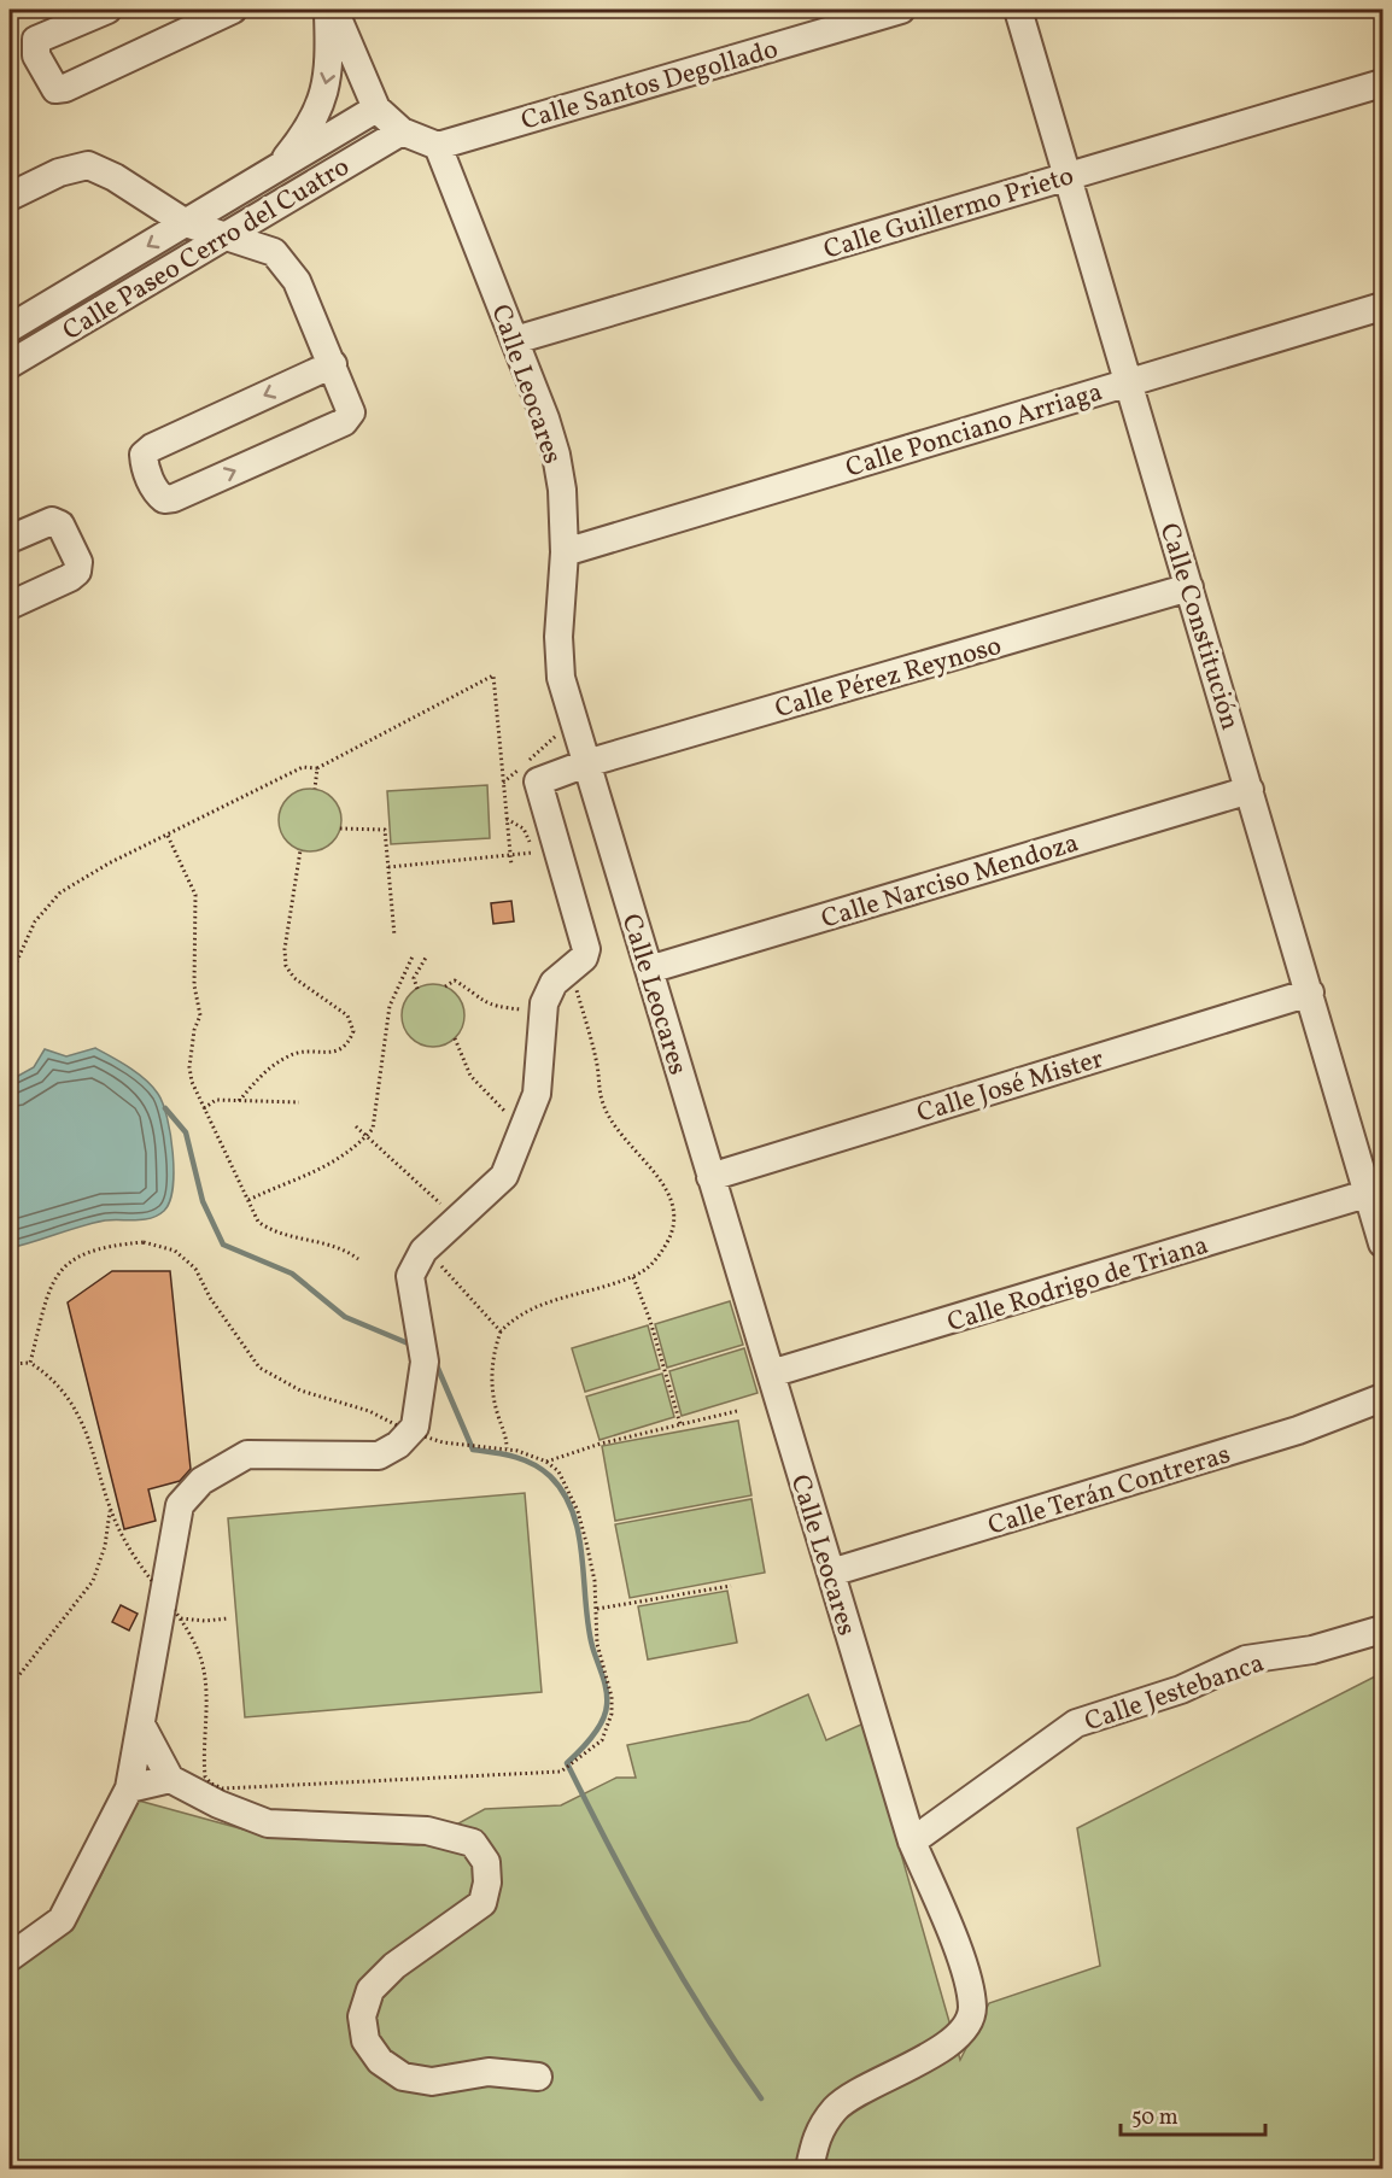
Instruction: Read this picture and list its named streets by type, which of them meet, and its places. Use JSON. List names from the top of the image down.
{
  "streets": {
    "street": [
      "Calle Santos Degollado",
      "Calle Guillermo Prieto",
      "Calle Paseo Cerro del Cuatro",
      "Calle Leocares",
      "Calle Ponciano Arriaga",
      "Calle Constitución",
      "Calle Pérez Reynoso",
      "Calle Narciso Mendoza",
      "Calle José Mister",
      "Calle Rodrigo de Triana",
      "Calle Terán Contreras",
      "Calle Jestebanca"
    ]
  },
  "crossings": [
    ["Calle Santos Degollado", "Calle Leocares"],
    ["Calle Guillermo Prieto", "Calle Leocares"],
    ["Calle Guillermo Prieto", "Calle Constitución"],
    ["Calle Leocares", "Calle Ponciano Arriaga"],
    ["Calle Leocares", "Calle Pérez Reynoso"],
    ["Calle Leocares", "Calle Narciso Mendoza"],
    ["Calle Leocares", "Calle José Mister"],
    ["Calle Leocares", "Calle Rodrigo de Triana"],
    ["Calle Leocares", "Calle Terán Contreras"],
    ["Calle Leocares", "Calle Jestebanca"],
    ["Calle Ponciano Arriaga", "Calle Constitución"],
    ["Calle Constitución", "Calle Pérez Reynoso"],
    ["Calle Constitución", "Calle Narciso Mendoza"],
    ["Calle Constitución", "Calle José Mister"],
    ["Calle Constitución", "Calle Rodrigo de Triana"]
  ],
  "scale_bar": "50 m"
}
